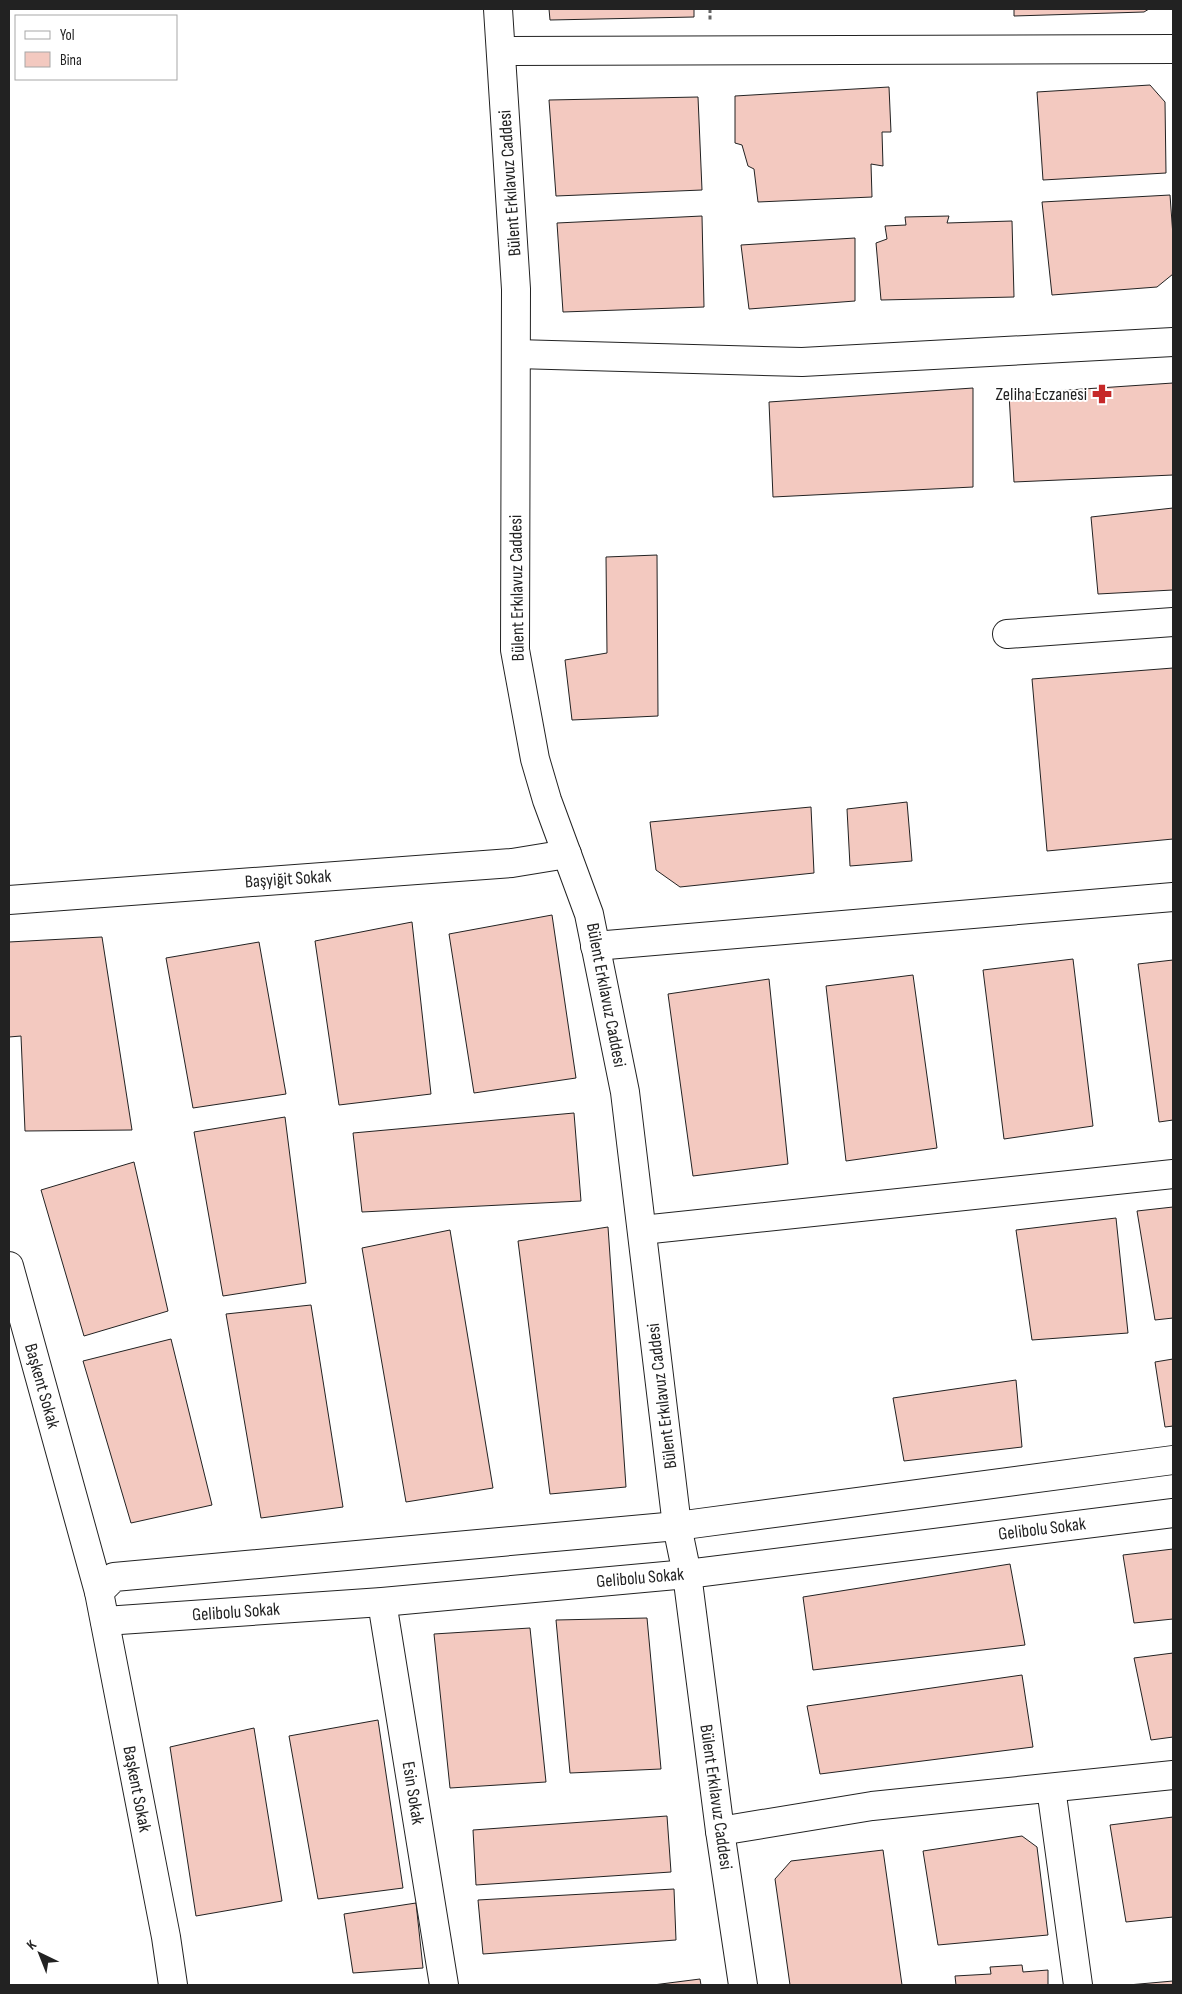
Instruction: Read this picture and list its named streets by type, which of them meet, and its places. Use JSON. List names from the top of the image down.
{
  "streets": {
    "street": [
      "Bülent Erkılavuz Caddesi",
      "Başyiğit Sokak",
      "Başkent Sokak",
      "Gelibolu Sokak",
      "Esin Sokak"
    ]
  },
  "crossings": [
    ["Bülent Erkılavuz Caddesi", "Başyiğit Sokak"],
    ["Bülent Erkılavuz Caddesi", "Gelibolu Sokak"],
    ["Başkent Sokak", "Gelibolu Sokak"],
    ["Gelibolu Sokak", "Esin Sokak"]
  ],
  "places": {
    "pharmacy": ["Zeliha Eczanesi"]
  },
  "legend": ["Yol", "Bina"],
  "north": "top left"
}
